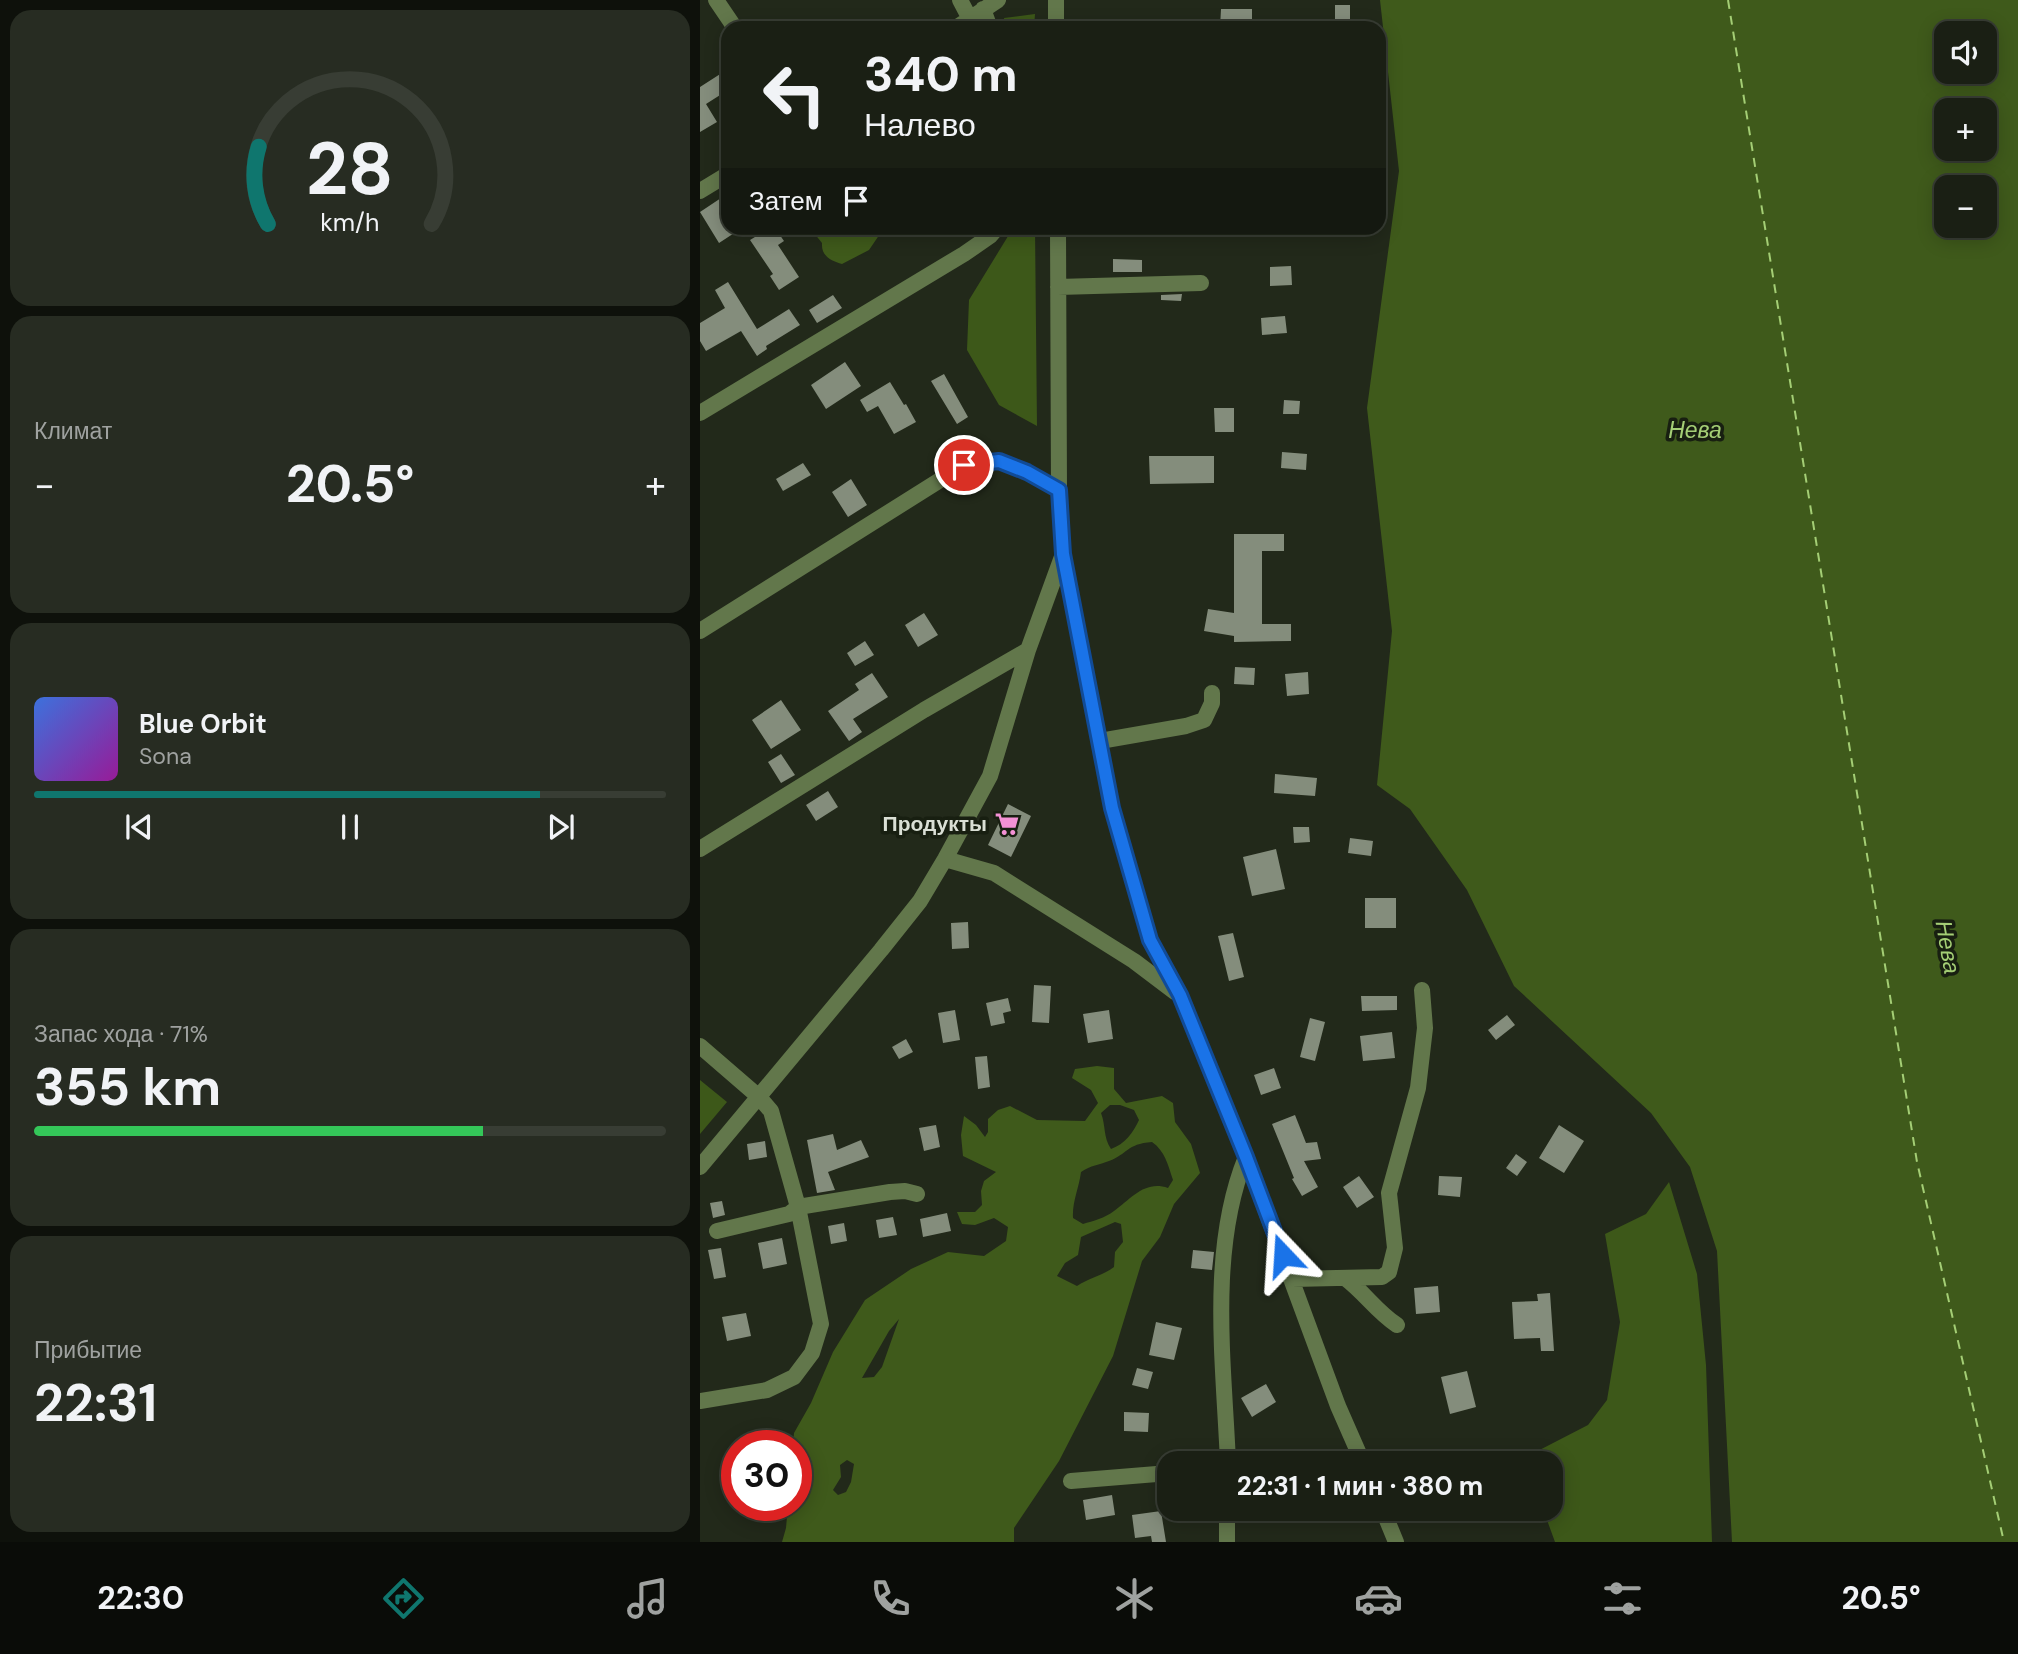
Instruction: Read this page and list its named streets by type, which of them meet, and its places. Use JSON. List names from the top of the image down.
{
  "water": ["Нева"],
  "places": {
    "supermarket": ["Продукты"]
  },
  "page": {
    "map_buttons": ["+", "−"],
    "turn": ["340 m", "Налево"],
    "then": "Затем",
    "tile": [
      "Климат",
      ["Запас хода · 71%", "355 km"],
      ["Прибытие", "22:31"]
    ],
    "heat": ["−", "20.5°", "+"],
    "song": ["Blue Orbit", "Sona"],
    "limit": "30",
    "trip": "22:31 · 1 мин · 380 m",
    "tabs": ["22:30", "20.5°"],
    "gauge": ["28", "km/h"]
  }
}
